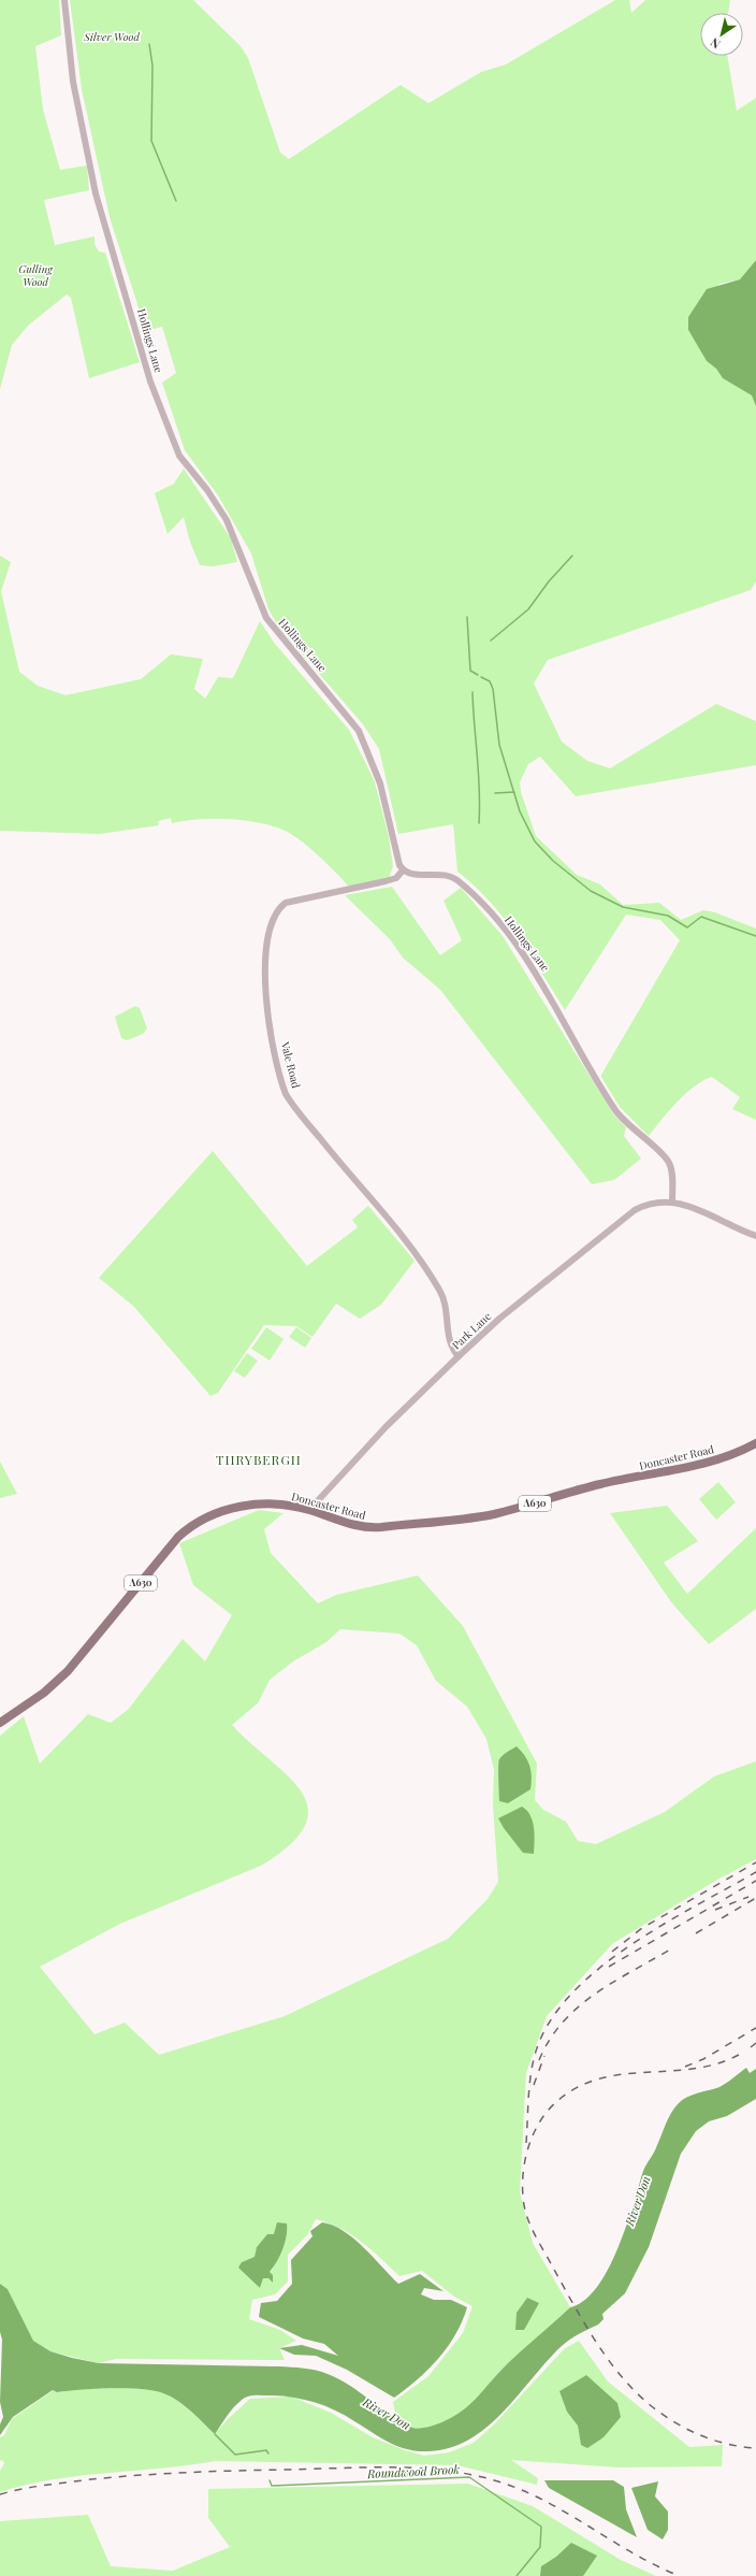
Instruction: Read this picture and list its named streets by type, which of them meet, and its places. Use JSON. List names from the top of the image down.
{
  "streets": {
    "main road": ["Doncaster Road", "A630"],
    "street": ["Hollings Lane", "Vale Road", "Park Lane"]
  },
  "crossings": [
    ["Hollings Lane", "Vale Road"],
    ["Hollings Lane", "Park Lane"],
    ["Vale Road", "Park Lane"],
    ["Park Lane", "Doncaster Road"]
  ],
  "districts": ["THRYBERGH"],
  "water": ["River Don", "Roundwood Brook"],
  "parks": ["Silver Wood", "Gulling Wood"],
  "north": "bottom left"
}
